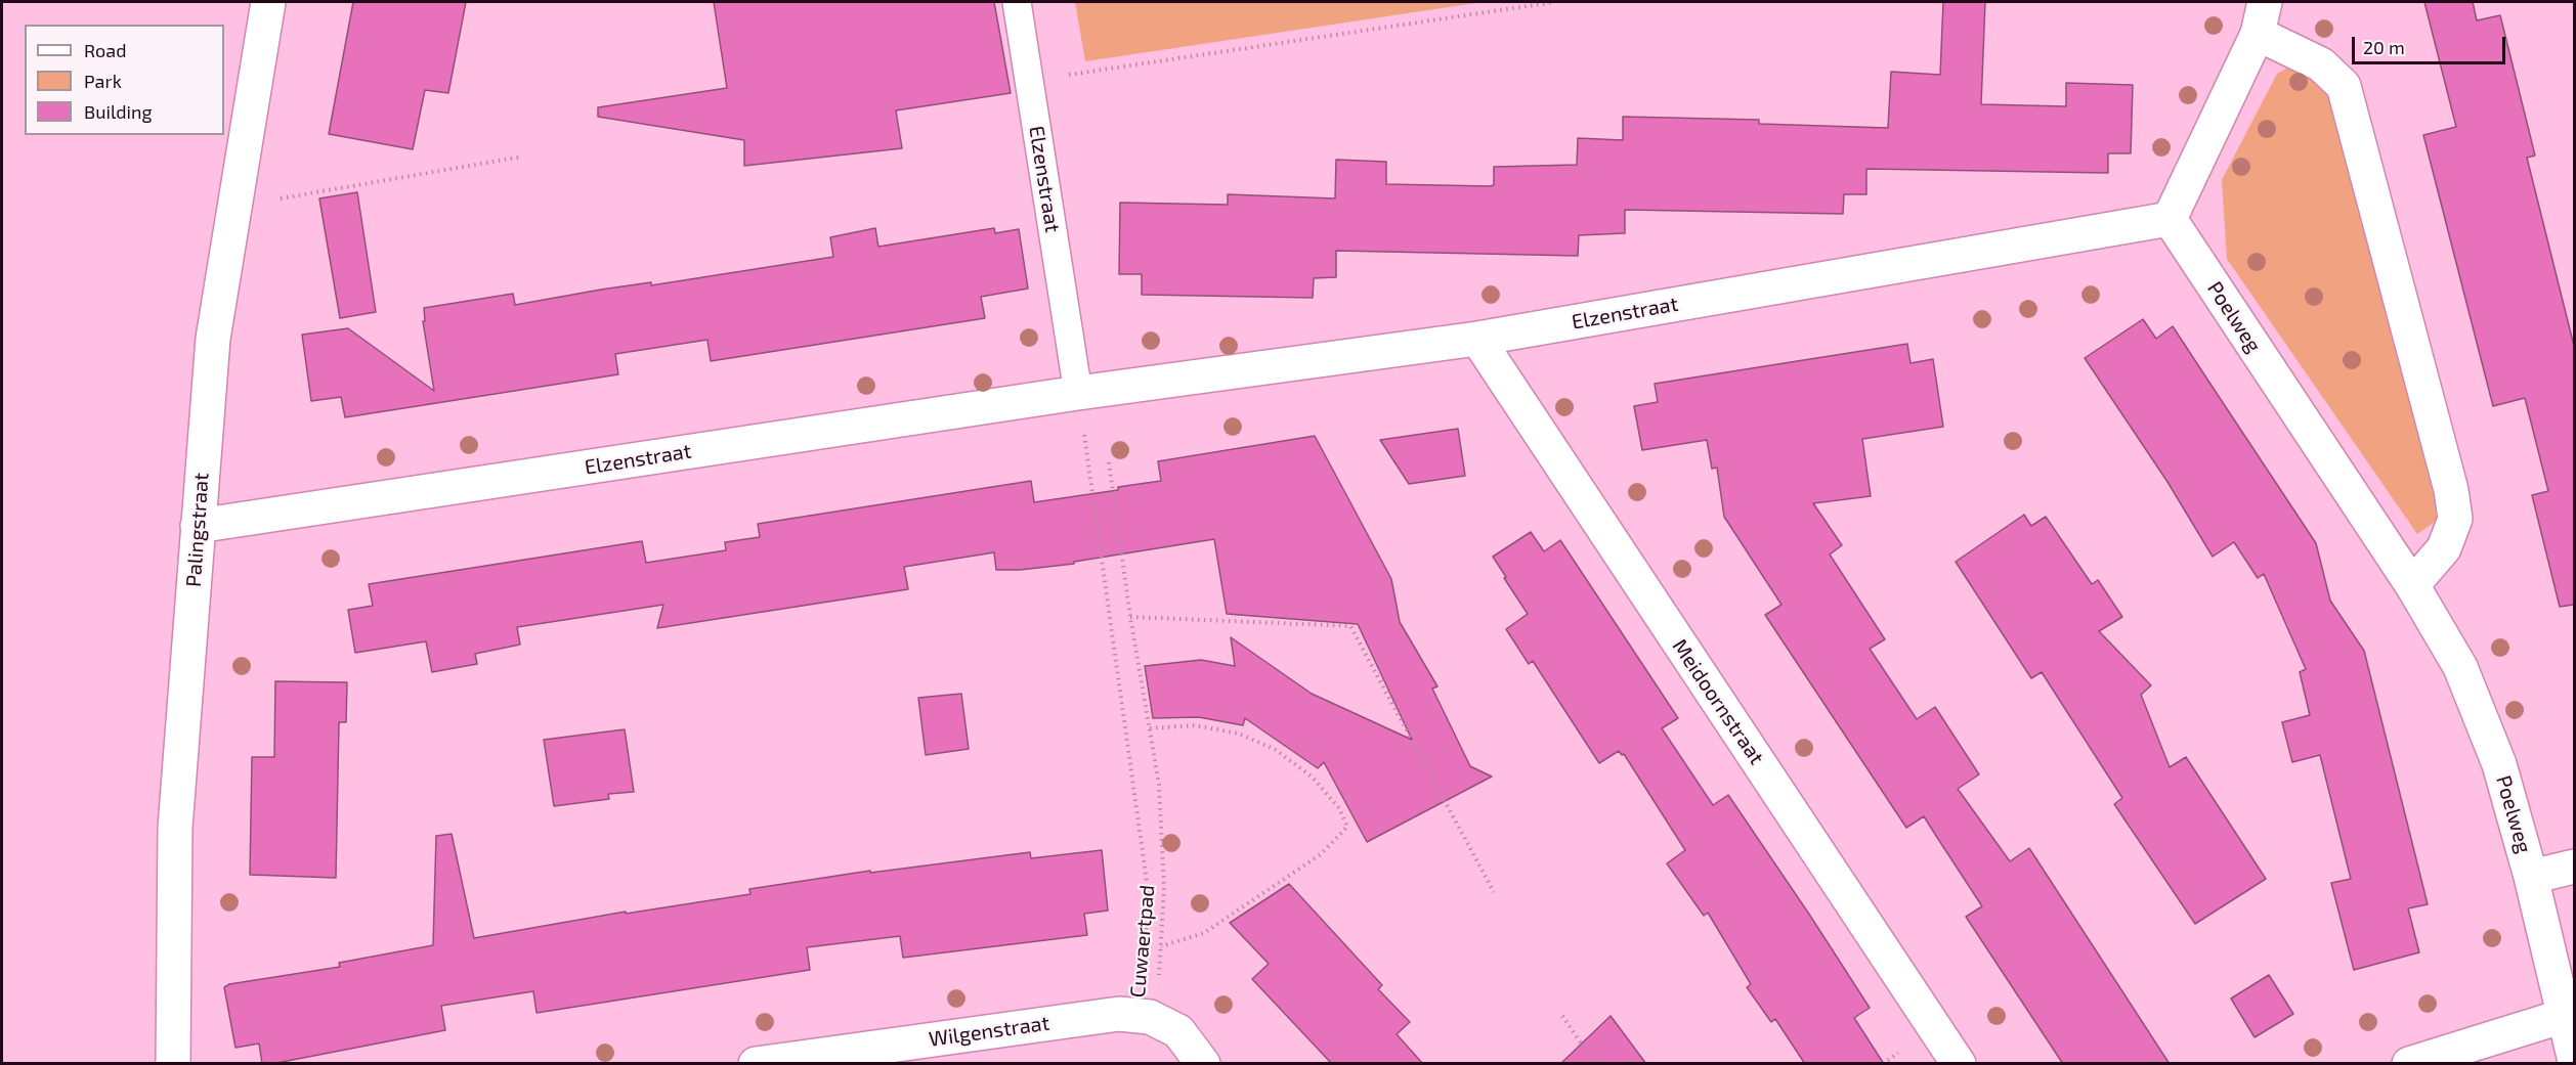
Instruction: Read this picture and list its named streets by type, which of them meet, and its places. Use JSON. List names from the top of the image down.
{
  "streets": {
    "street": [
      "Elzenstraat",
      "Poelweg",
      "Palingstraat",
      "Meidoornstraat",
      "Wilgenstraat"
    ],
    "path": ["Cuwaertpad"]
  },
  "crossings": [
    ["Elzenstraat", "Poelweg"],
    ["Elzenstraat", "Palingstraat"],
    ["Elzenstraat", "Meidoornstraat"],
    ["Elzenstraat", "Cuwaertpad"],
    ["Cuwaertpad", "Wilgenstraat"]
  ],
  "legend": ["Road", "Park", "Building"],
  "scale_bar": "20 m"
}
